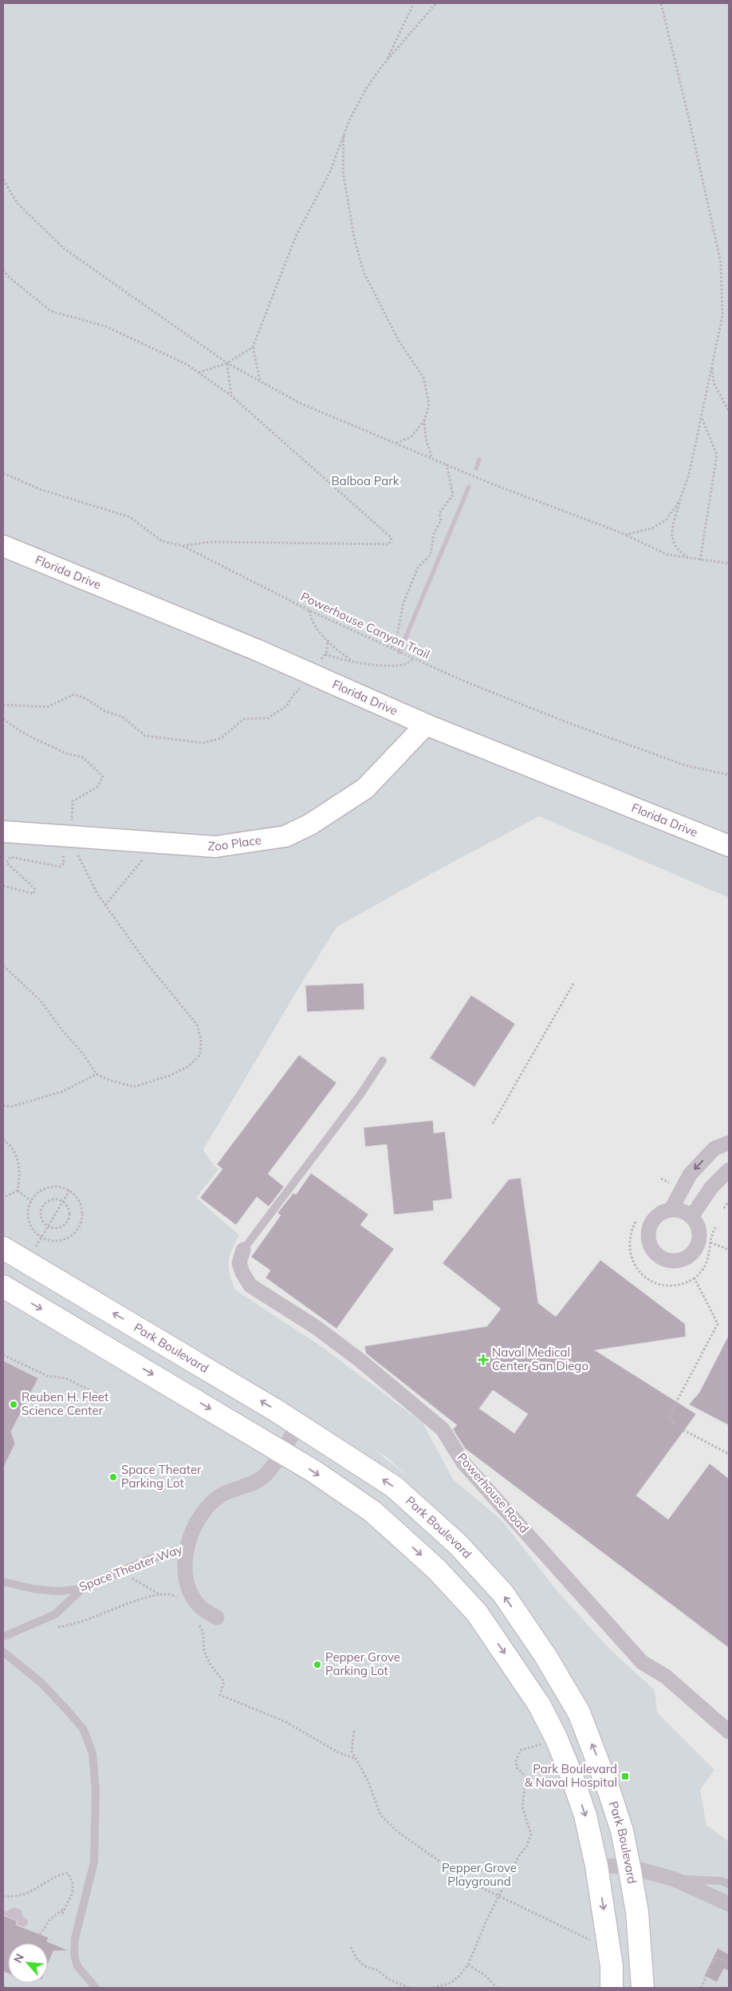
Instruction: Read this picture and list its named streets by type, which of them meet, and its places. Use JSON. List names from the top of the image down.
{
  "streets": {
    "main road": ["Florida Drive", "Zoo Place", "Park Boulevard"],
    "street": ["Powerhouse Road", "Space Theater Way"],
    "path": ["Powerhouse Canyon Trail"]
  },
  "crossings": [
    ["Florida Drive", "Zoo Place"],
    ["Park Boulevard", "Space Theater Way"]
  ],
  "parks": ["Balboa Park", "Pepper Grove Playground"],
  "places": {
    "health": ["Naval Medical Center San Diego"],
    "other": ["Reuben H. Fleet Science Center", "Space Theater Parking Lot", "Pepper Grove Parking Lot"],
    "transit": ["Park Boulevard & Naval Hospital"]
  },
  "north": "top left"
}
